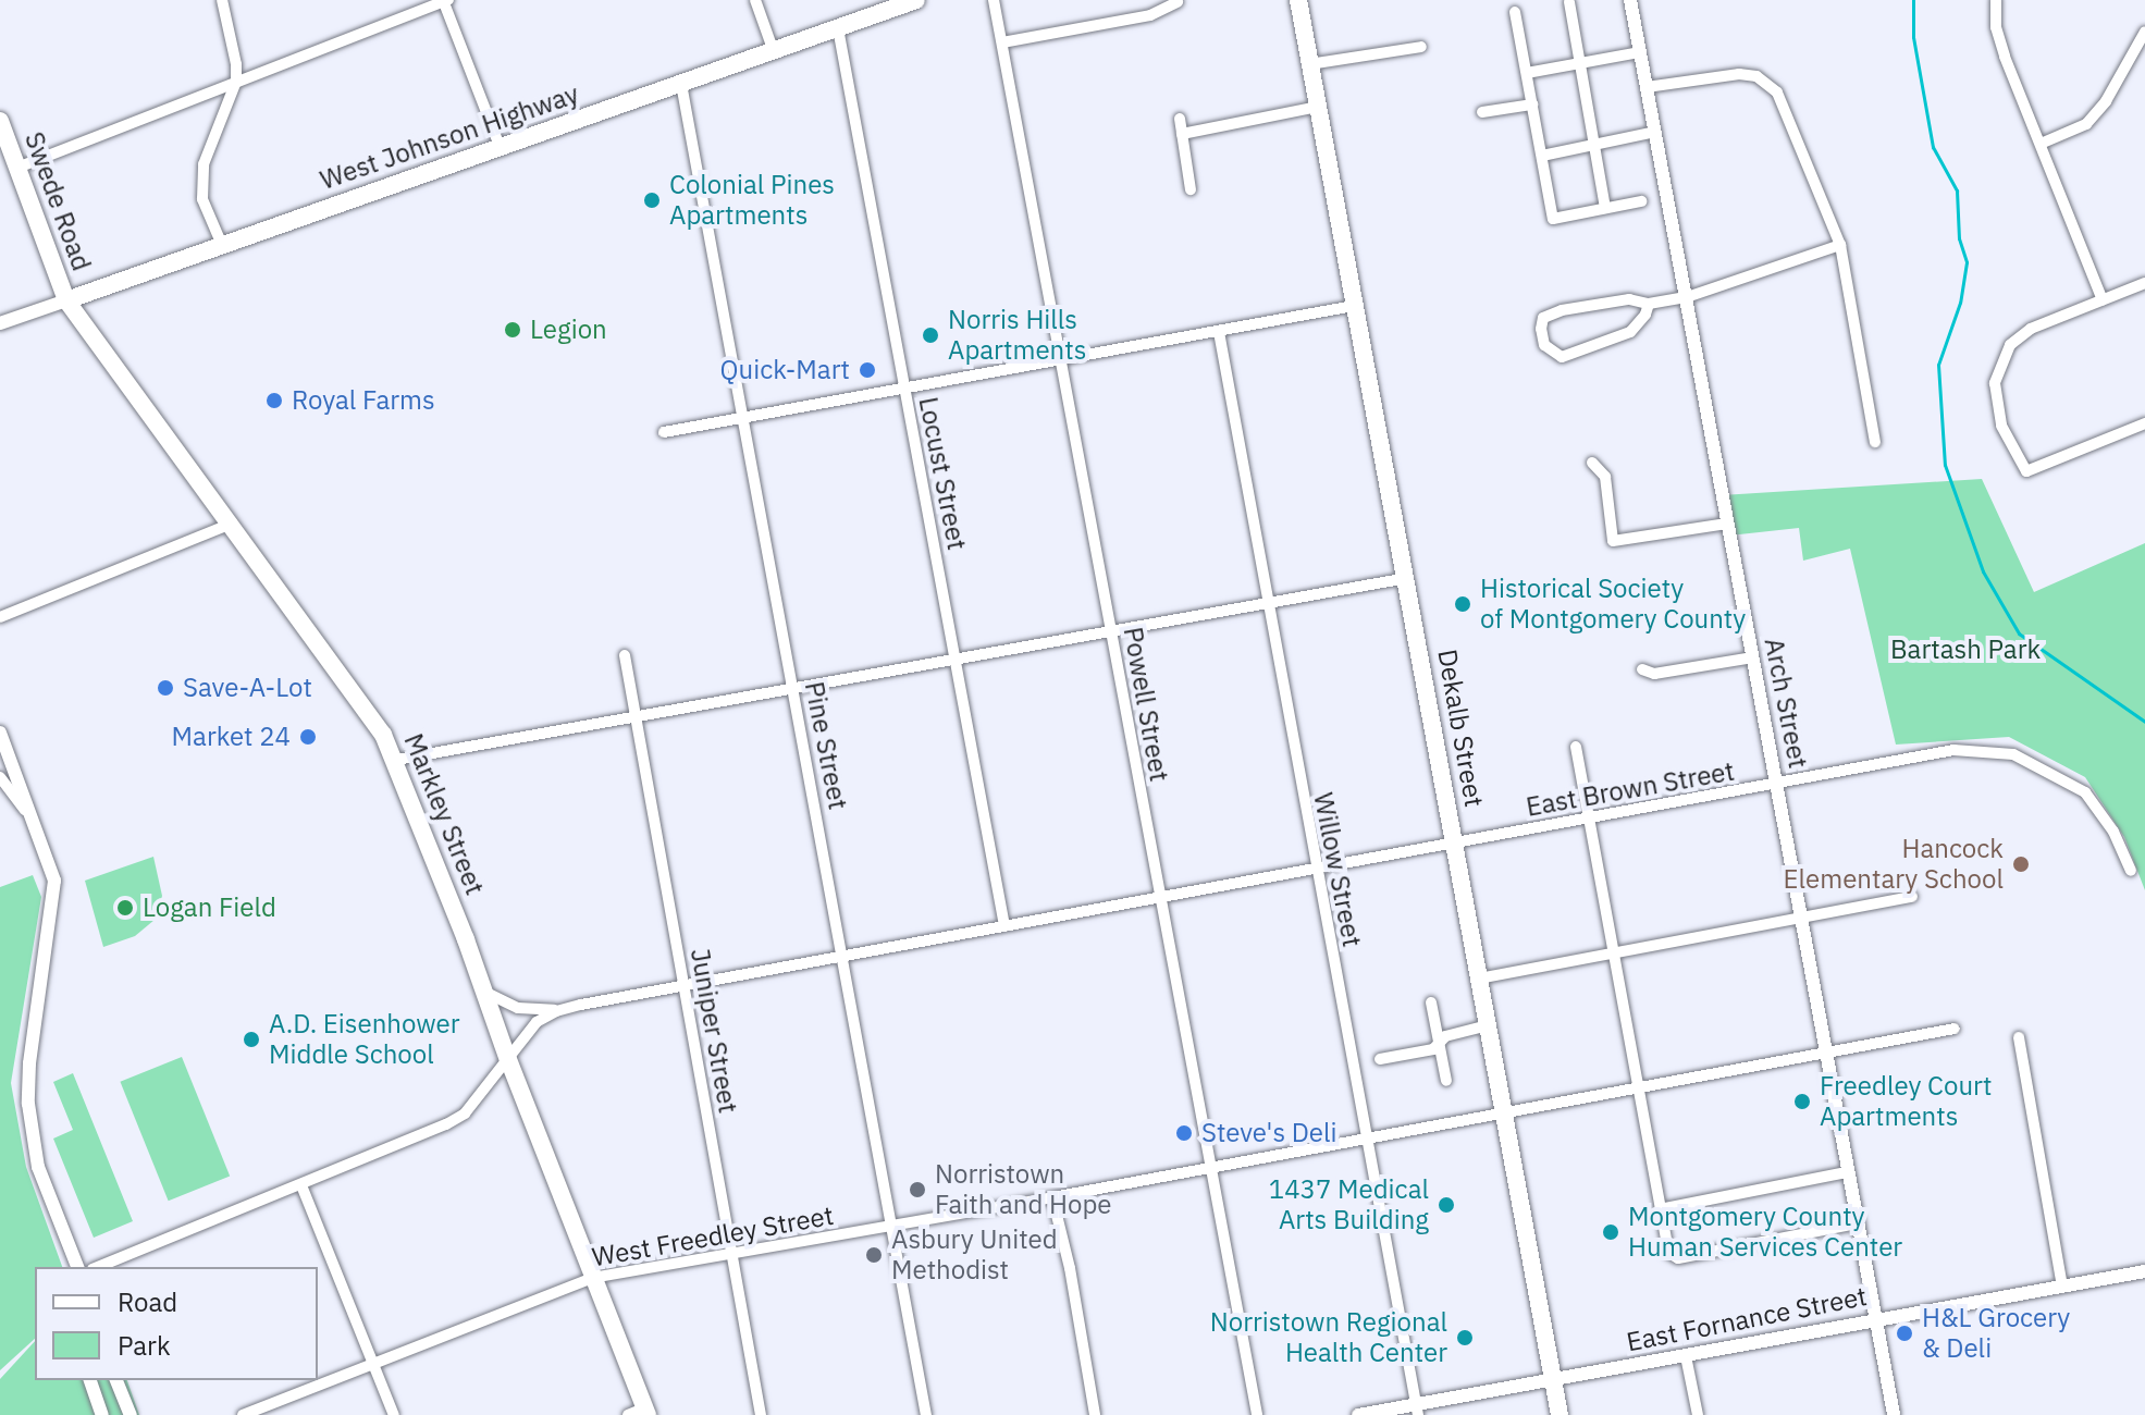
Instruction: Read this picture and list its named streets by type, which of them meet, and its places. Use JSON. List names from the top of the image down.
{
  "streets": {
    "main road": [
      "West Johnson Highway",
      "Swede Road",
      "Dekalb Street",
      "Markley Street"
    ],
    "street": [
      "Locust Street",
      "Arch Street",
      "Powell Street",
      "Pine Street",
      "East Brown Street",
      "Willow Street",
      "Juniper Street",
      "West Freedley Street",
      "East Fornance Street"
    ]
  },
  "crossings": [
    ["West Johnson Highway", "Swede Road"],
    ["West Johnson Highway", "Locust Street"],
    ["West Johnson Highway", "Pine Street"],
    ["West Johnson Highway", "Markley Street"],
    ["Swede Road", "Markley Street"],
    ["Locust Street", "East Brown Street"],
    ["Arch Street", "East Brown Street"],
    ["Arch Street", "West Freedley Street"],
    ["Arch Street", "East Fornance Street"],
    ["Powell Street", "East Brown Street"],
    ["Powell Street", "West Freedley Street"],
    ["Dekalb Street", "East Brown Street"],
    ["Dekalb Street", "West Freedley Street"],
    ["Dekalb Street", "East Fornance Street"],
    ["Pine Street", "East Brown Street"],
    ["Pine Street", "West Freedley Street"],
    ["East Brown Street", "Willow Street"],
    ["East Brown Street", "Juniper Street"],
    ["Markley Street", "West Freedley Street"],
    ["Willow Street", "West Freedley Street"],
    ["Willow Street", "East Fornance Street"],
    ["Juniper Street", "West Freedley Street"]
  ],
  "parks": ["Bartash Park"],
  "places": [
    "Colonial Pines Apartments",
    "Legion",
    "Norris Hills Apartments",
    "Quick-Mart",
    "Royal Farms",
    "Historical Society of Montgomery County",
    "Save-A-Lot",
    "Market 24",
    "Hancock Elementary School",
    "Logan Field",
    "A.D. Eisenhower Middle School",
    "Freedley Court Apartments",
    "Steve's Deli",
    "Norristown Faith and Hope",
    "1437 Medical Arts Building",
    "Montgomery County Human Services Center",
    "Asbury United Methodist",
    "H&L Grocery & Deli",
    "Norristown Regional Health Center"
  ],
  "legend": ["Road", "Park"]
}
